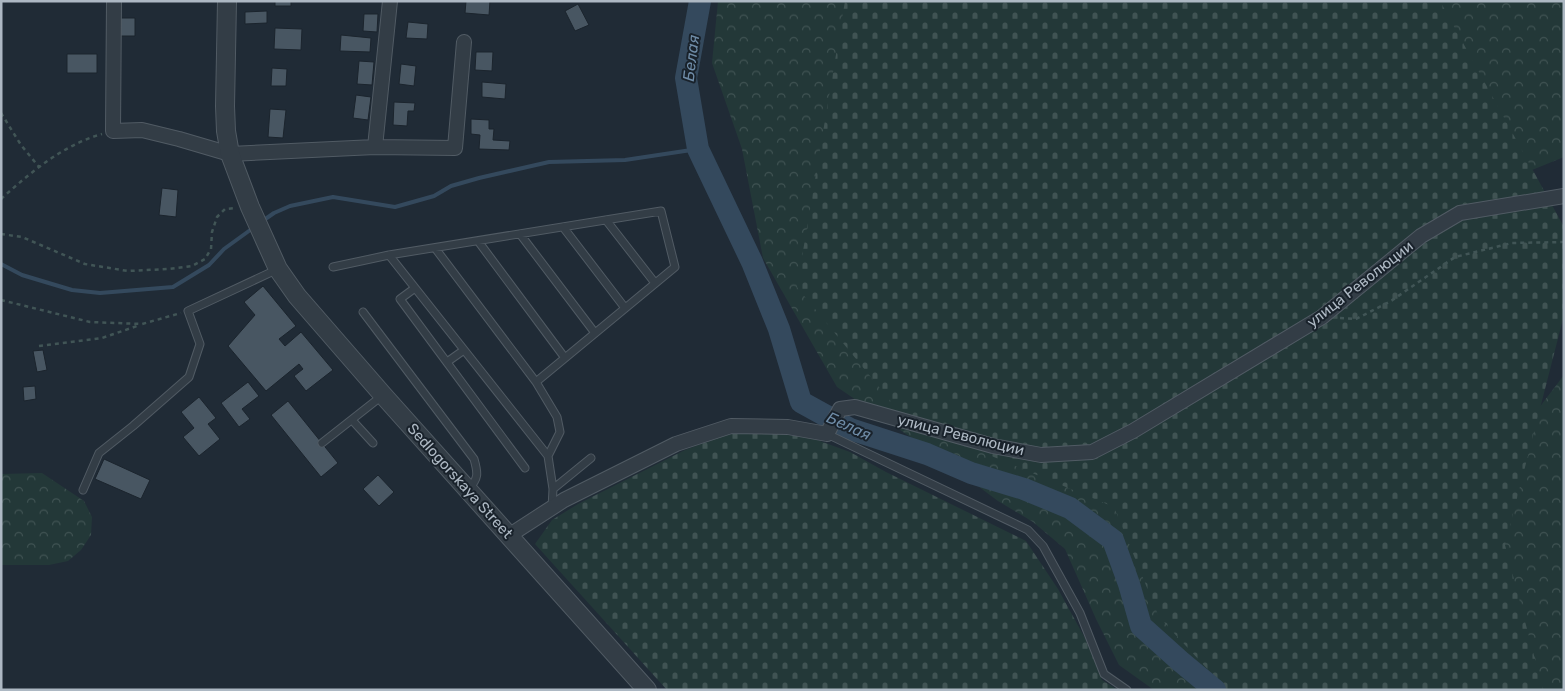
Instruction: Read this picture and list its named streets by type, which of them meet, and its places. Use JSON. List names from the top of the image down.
{
  "streets": {
    "street": ["улица Революции", "Sedlogorskaya Street"]
  },
  "water": ["Белая"]
}
